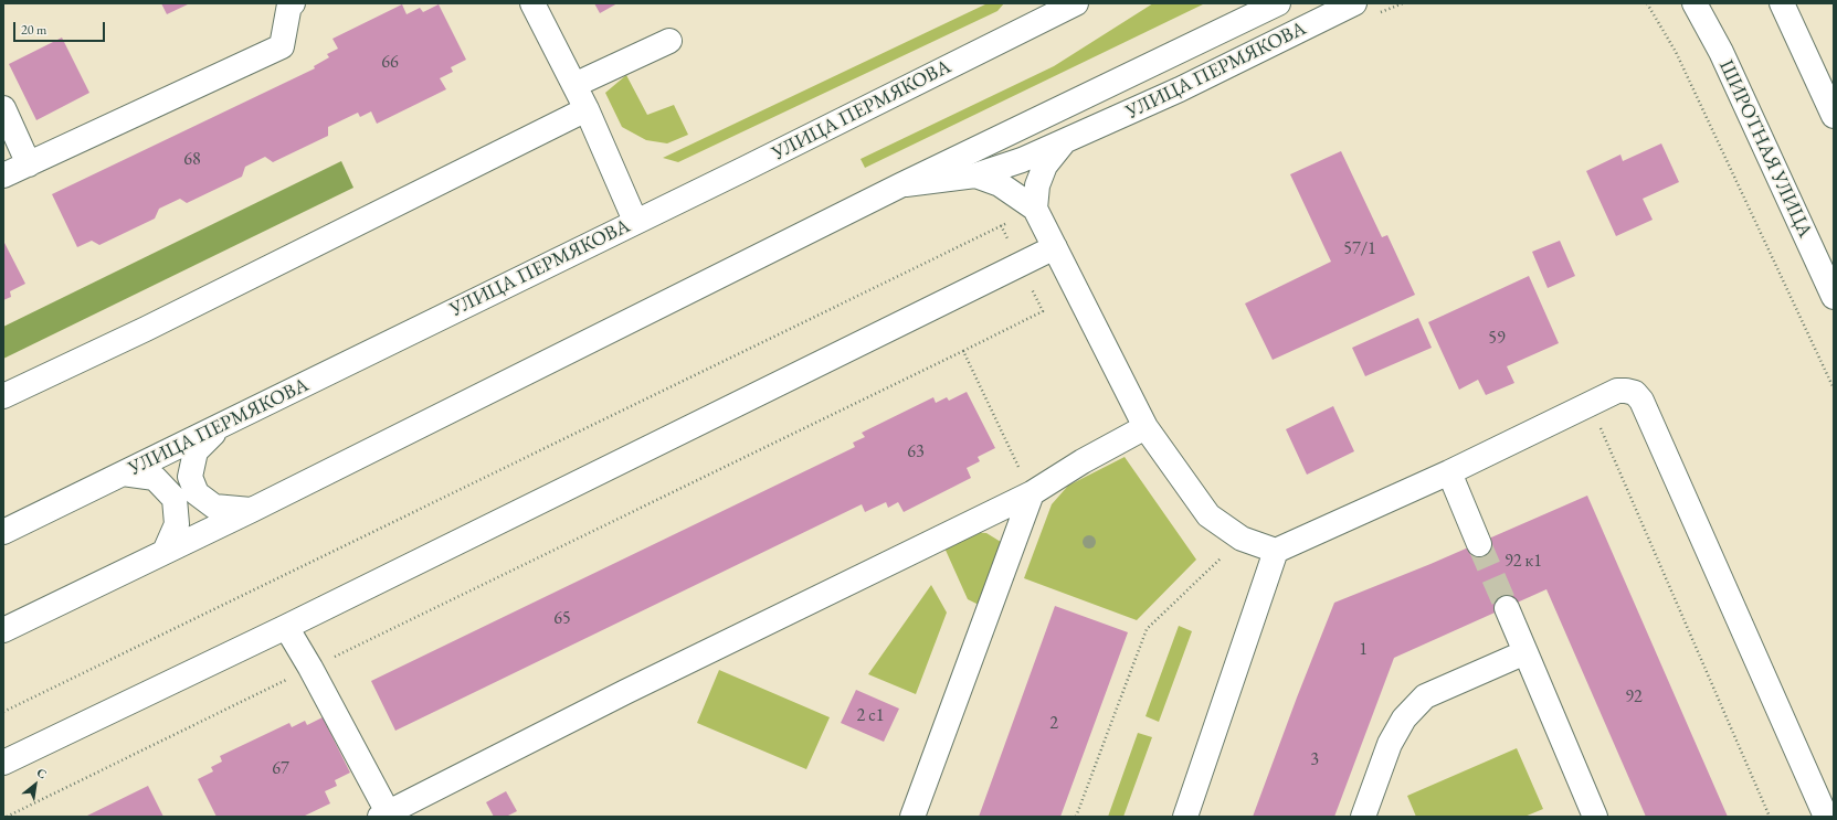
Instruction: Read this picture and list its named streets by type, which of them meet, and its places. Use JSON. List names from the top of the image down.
{
  "streets": {
    "main road": ["УЛИЦА ПЕРМЯКОВА", "ШИРОТНАЯ УЛИЦА"]
  },
  "house_numbers": [
    "66",
    "68",
    "57/1",
    "59",
    "63",
    "92 к1",
    "65",
    "1",
    "92",
    "2 с1",
    "2",
    "3",
    "67"
  ],
  "scale_bar": "20 m",
  "north": "top right"
}
